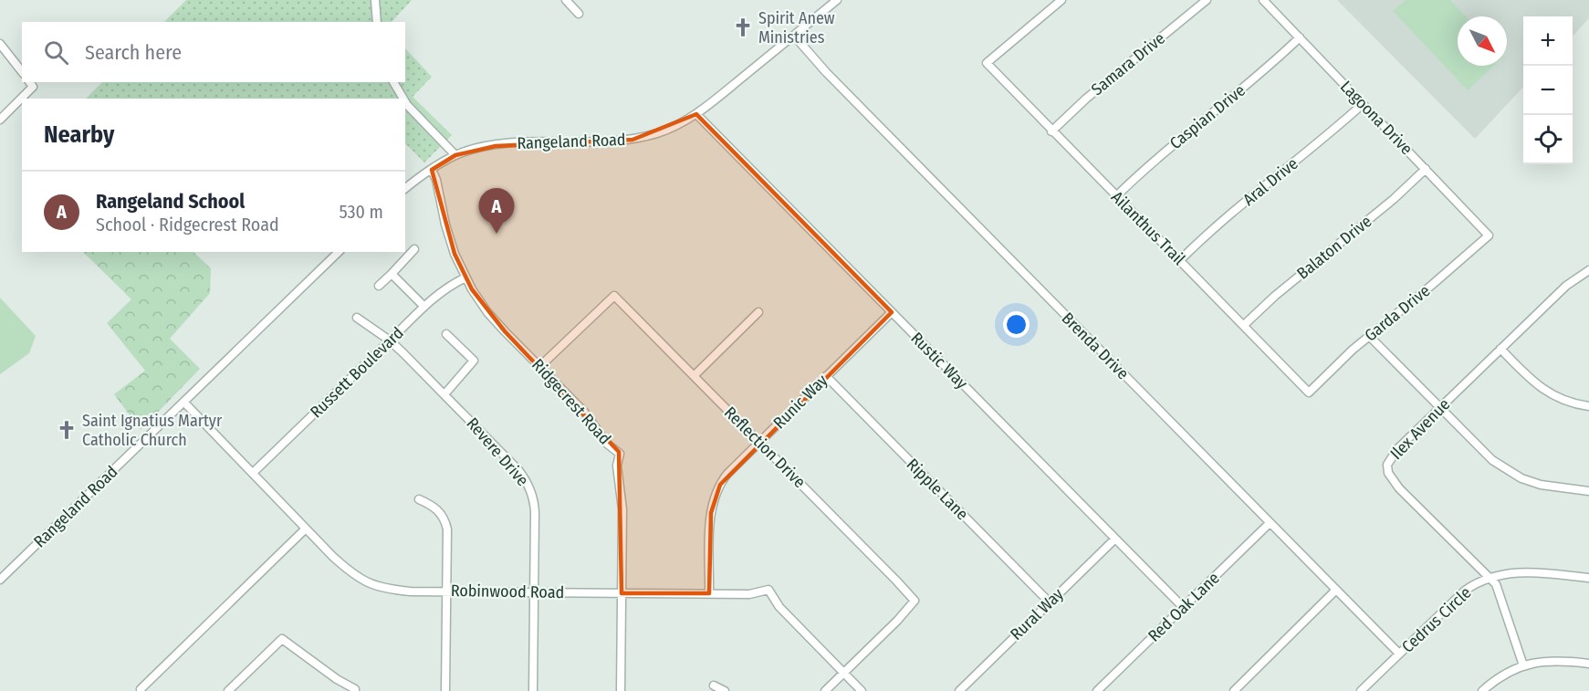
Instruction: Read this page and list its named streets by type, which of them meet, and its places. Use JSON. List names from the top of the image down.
{
  "streets": {
    "street": [
      "Samara Drive",
      "Caspian Drive",
      "Lagoona Drive",
      "Rangeland Road",
      "Aral Drive",
      "Ailanthus Trail",
      "Balaton Drive",
      "Garda Drive",
      "Brenda Drive",
      "Rustic Way",
      "Russett Boulevard",
      "Ridgecrest Road",
      "Runic Way",
      "Ilex Avenue",
      "Reflection Drive",
      "Revere Drive",
      "Ripple Lane",
      "Robinwood Road",
      "Red Oak Lane",
      "Rural Way",
      "Cedrus Circle"
    ]
  },
  "crossings": [
    ["Samara Drive", "Ailanthus Trail"],
    ["Caspian Drive", "Lagoona Drive"],
    ["Caspian Drive", "Ailanthus Trail"],
    ["Lagoona Drive", "Aral Drive"],
    ["Lagoona Drive", "Balaton Drive"],
    ["Lagoona Drive", "Garda Drive"],
    ["Rangeland Road", "Brenda Drive"],
    ["Rangeland Road", "Rustic Way"],
    ["Rangeland Road", "Ridgecrest Road"],
    ["Rangeland Road", "Robinwood Road"],
    ["Aral Drive", "Ailanthus Trail"],
    ["Ailanthus Trail", "Balaton Drive"],
    ["Ailanthus Trail", "Garda Drive"],
    ["Brenda Drive", "Red Oak Lane"],
    ["Brenda Drive", "Cedrus Circle"],
    ["Rustic Way", "Runic Way"],
    ["Rustic Way", "Red Oak Lane"],
    ["Rustic Way", "Rural Way"],
    ["Russett Boulevard", "Ridgecrest Road"],
    ["Russett Boulevard", "Revere Drive"],
    ["Russett Boulevard", "Robinwood Road"],
    ["Ridgecrest Road", "Reflection Drive"],
    ["Ridgecrest Road", "Robinwood Road"],
    ["Runic Way", "Reflection Drive"],
    ["Runic Way", "Ripple Lane"],
    ["Runic Way", "Robinwood Road"],
    ["Ilex Avenue", "Cedrus Circle"],
    ["Reflection Drive", "Robinwood Road"],
    ["Revere Drive", "Robinwood Road"],
    ["Ripple Lane", "Rural Way"]
  ],
  "places": {
    "church": ["Spirit Anew Ministries", "Saint Ignatius Martyr Catholic Church"]
  },
  "north": "bottom right",
  "page": {
    "map_buttons": ["+", "−"],
    "search": "Search here",
    "heading": "Nearby",
    "list": [
      {
        "mark": "A",
        "name": "Rangeland School",
        "note": "School · Ridgecrest Road",
        "value": "530 m"
      }
    ],
    "pins": "A"
  }
}
